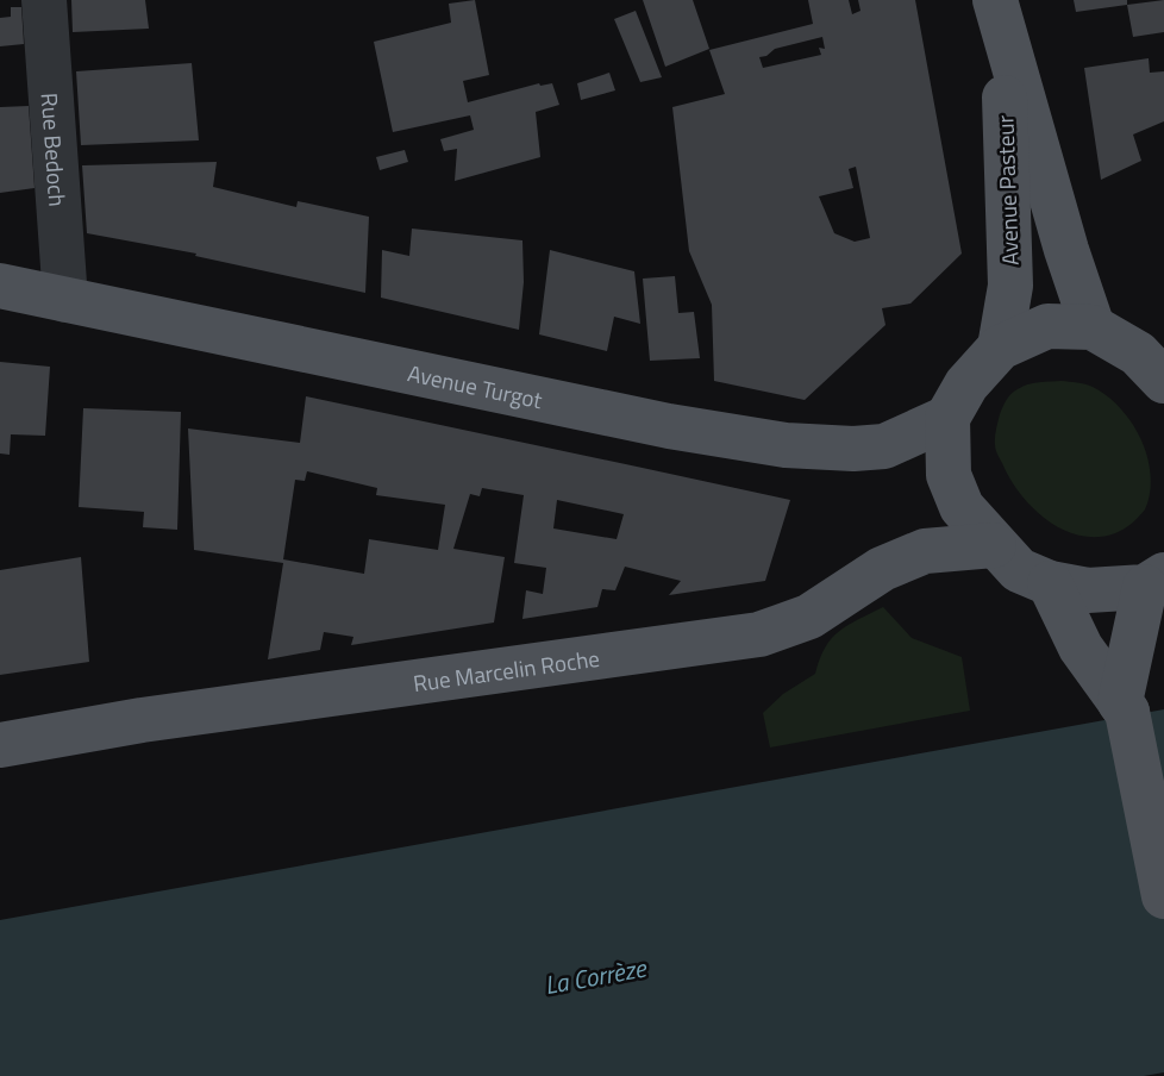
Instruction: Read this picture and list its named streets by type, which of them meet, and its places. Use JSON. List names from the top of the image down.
{
  "streets": {
    "main road": ["Avenue Pasteur", "Avenue Turgot", "Rue Marcelin Roche"],
    "street": ["Rue Bedoch"]
  },
  "crossings": [
    ["Rue Bedoch", "Avenue Turgot"]
  ],
  "water": ["La Corrèze"]
}
